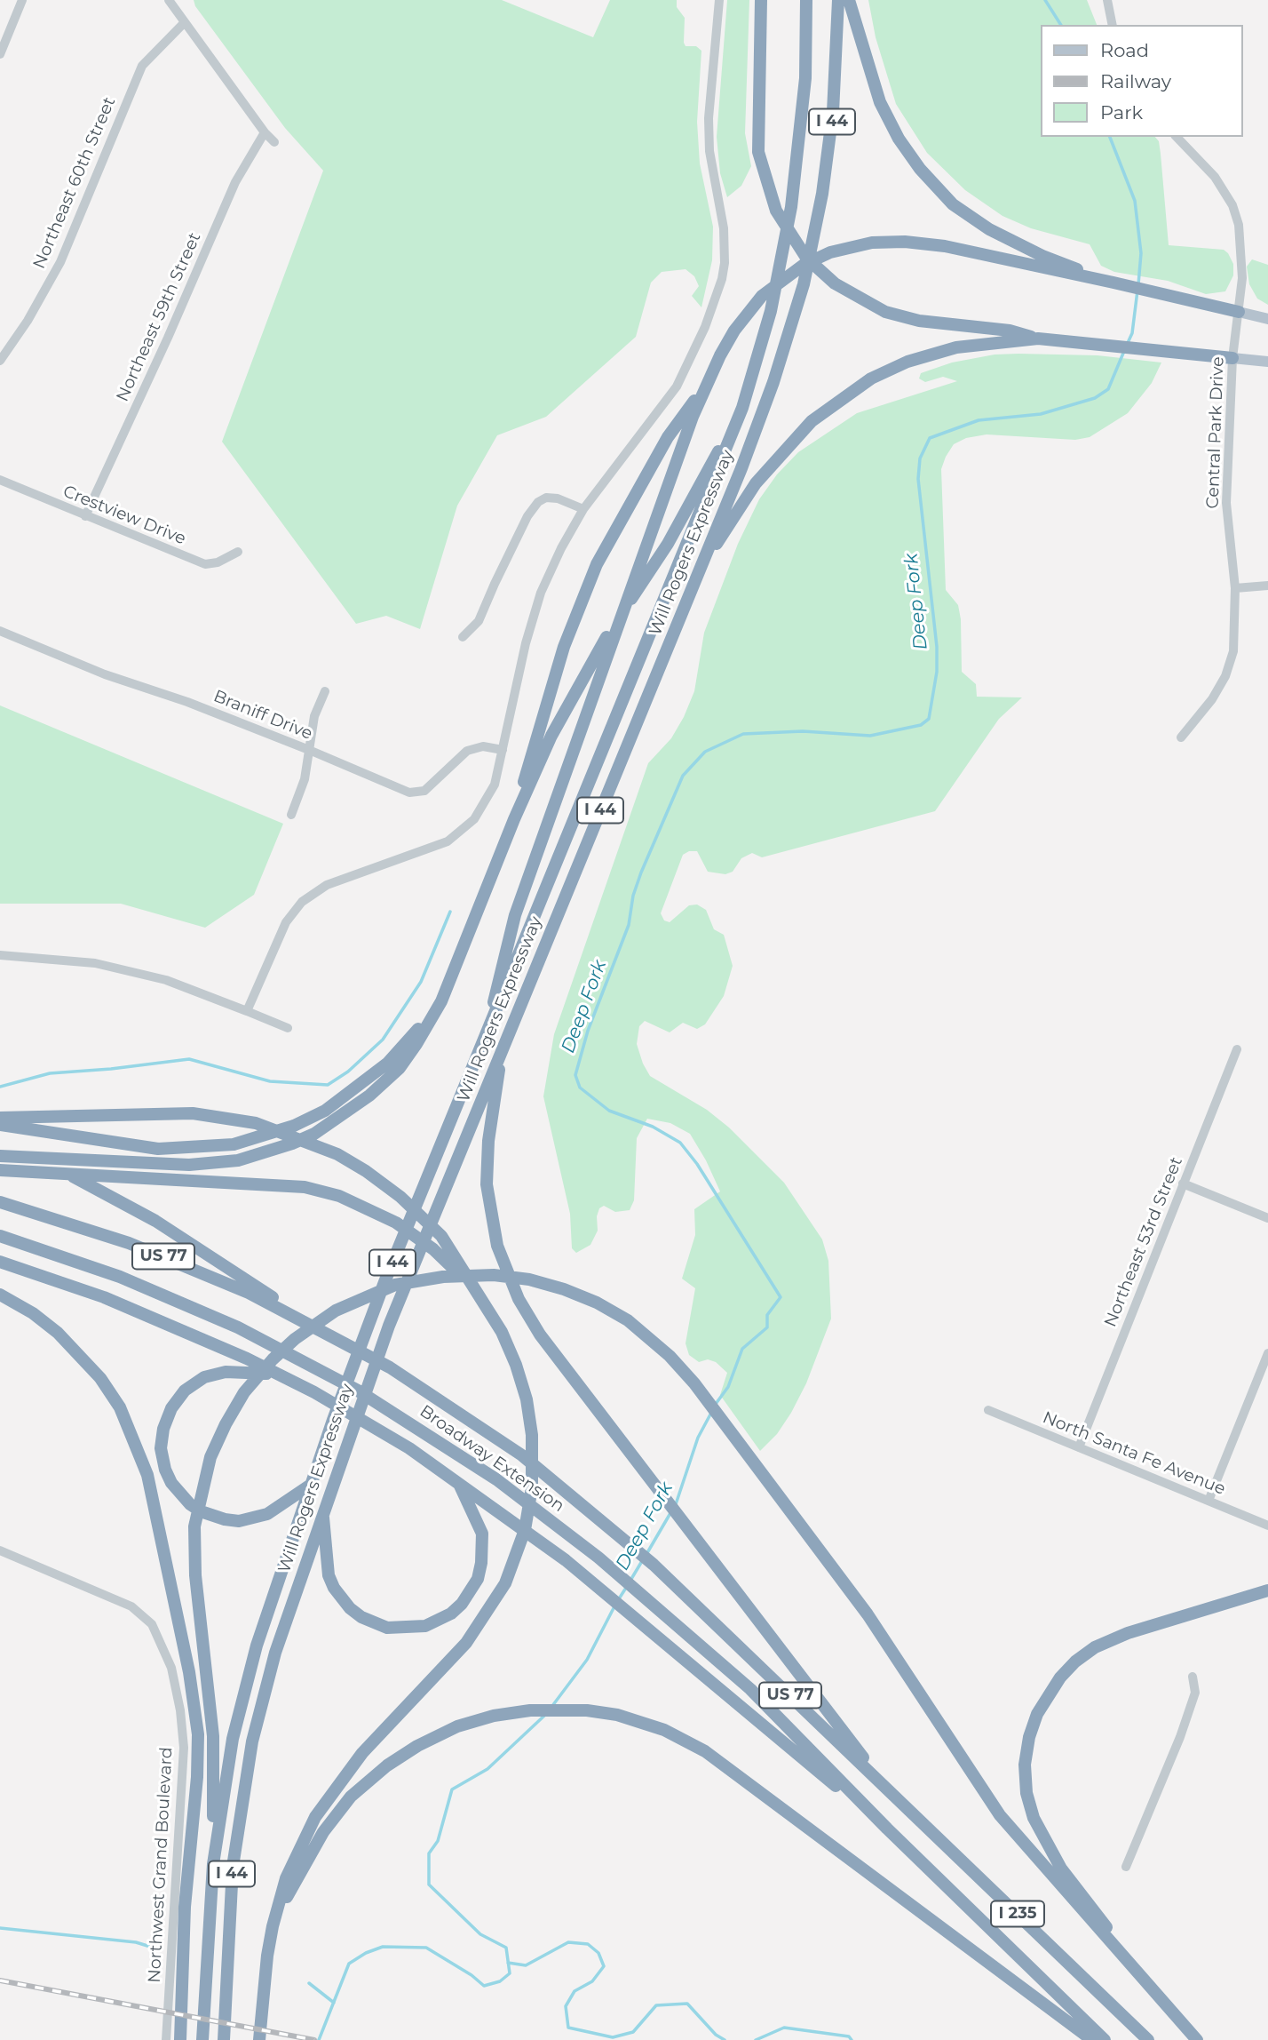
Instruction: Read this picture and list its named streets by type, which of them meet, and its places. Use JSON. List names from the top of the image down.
{
  "streets": {
    "highway": [
      "I 44",
      "Will Rogers Expressway",
      "US 77",
      "Broadway Extension",
      "I 235"
    ],
    "street": [
      "Northeast 60th Street",
      "Northeast 59th Street",
      "Central Park Drive",
      "Crestview Drive",
      "Braniff Drive",
      "Northeast 53rd Street",
      "North Santa Fe Avenue",
      "Northwest Grand Boulevard"
    ]
  },
  "crossings": [
    ["Northeast 59th Street", "Crestview Drive"],
    ["Northeast 53rd Street", "North Santa Fe Avenue"],
    ["Broadway Extension", "I 235"]
  ],
  "water": ["Deep Fork"],
  "legend": ["Road", "Railway", "Park"]
}
